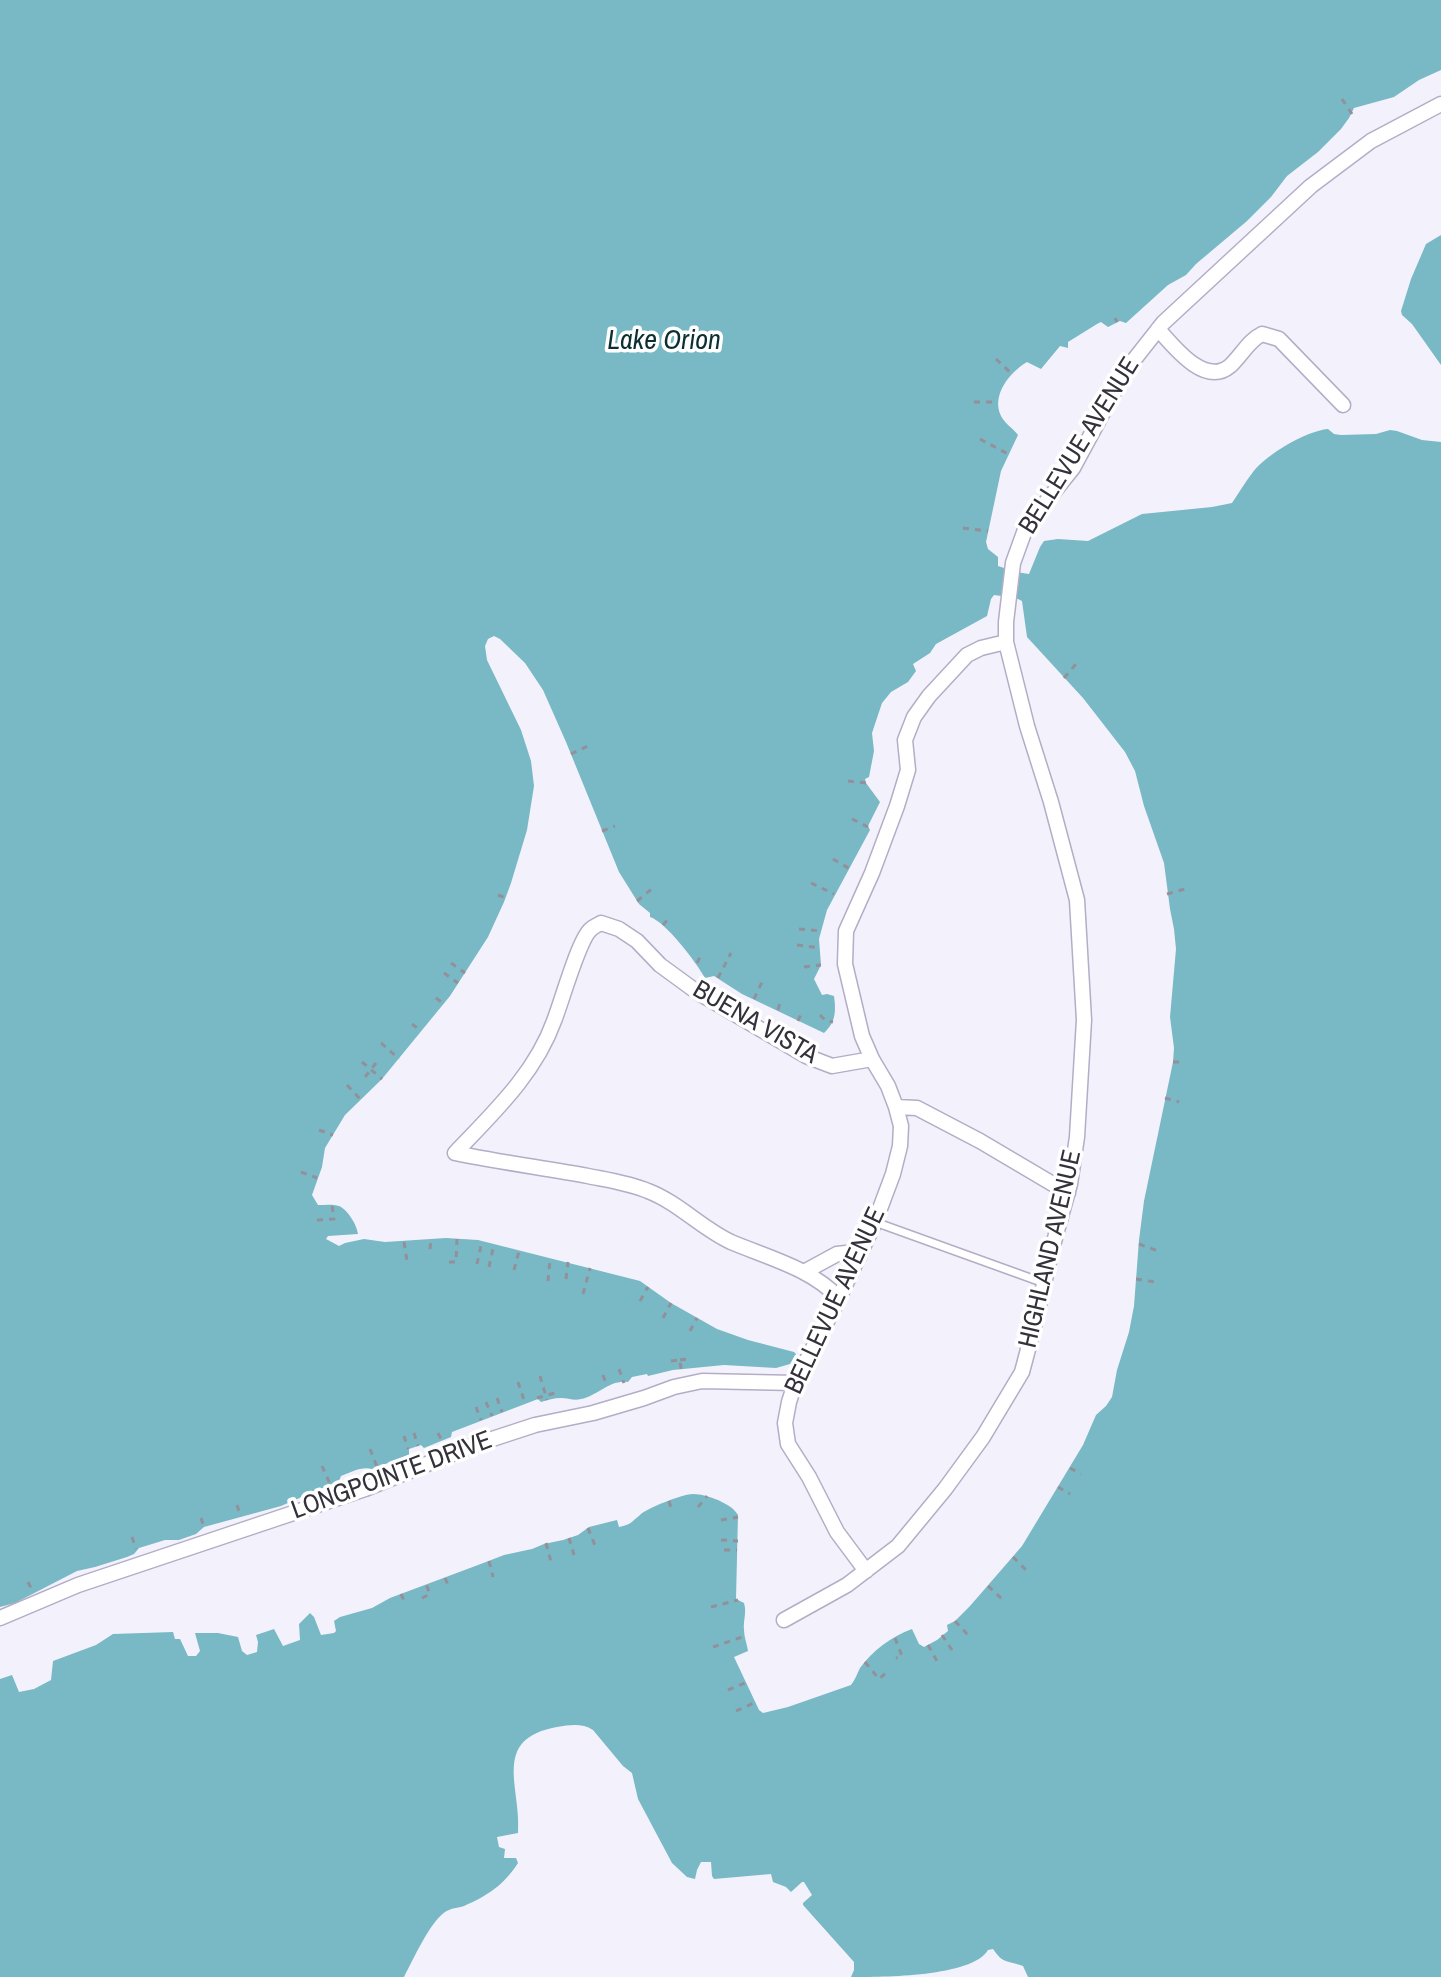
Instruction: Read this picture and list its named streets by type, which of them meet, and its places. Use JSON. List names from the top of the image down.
{
  "streets": {
    "street": [
      "BELLEVUE AVENUE",
      "BUENA VISTA",
      "HIGHLAND AVENUE",
      "LONGPOINTE DRIVE"
    ]
  },
  "crossings": [
    ["BELLEVUE AVENUE", "HIGHLAND AVENUE"],
    ["BELLEVUE AVENUE", "LONGPOINTE DRIVE"]
  ],
  "water": ["Lake Orion"]
}
